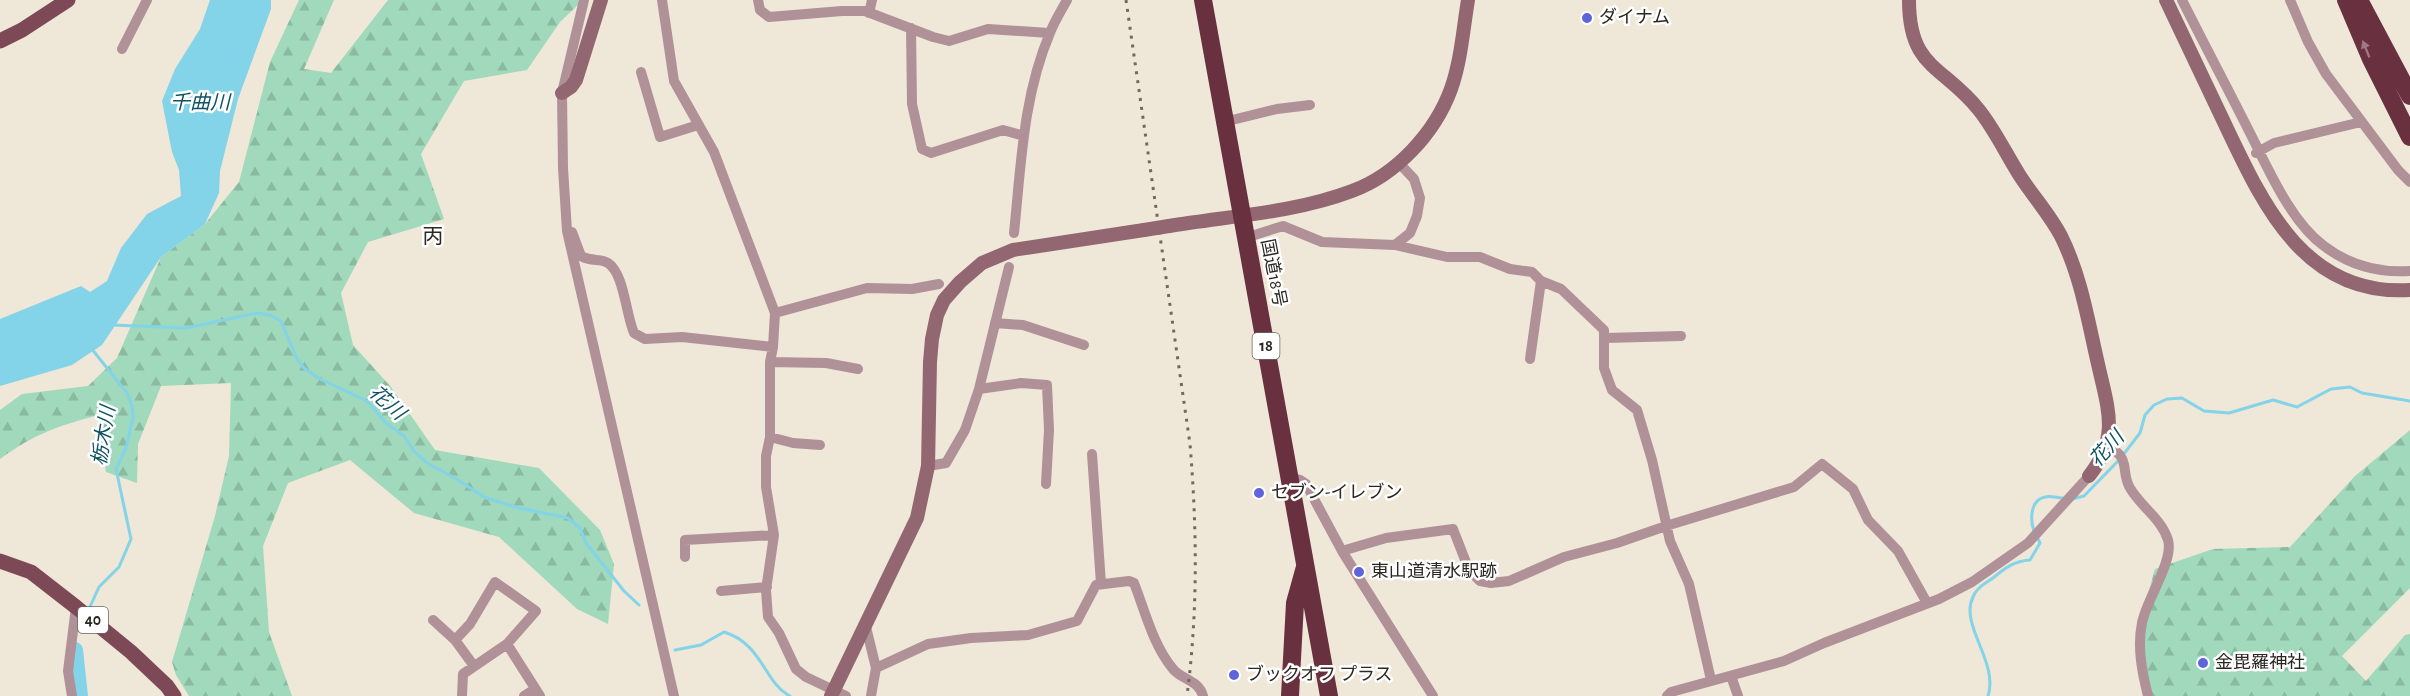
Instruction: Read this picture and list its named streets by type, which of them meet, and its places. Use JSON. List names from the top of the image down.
{
  "streets": {
    "highway": ["国道18号", "18"],
    "main road": ["40"]
  },
  "districts": ["丙"],
  "water": ["千曲川", "花川", "栃木川"],
  "places": [
    "ダイナム",
    "セブン-イレブン",
    "東山道清水駅跡",
    "金毘羅神社",
    "ブックオフ プラス"
  ]
}
